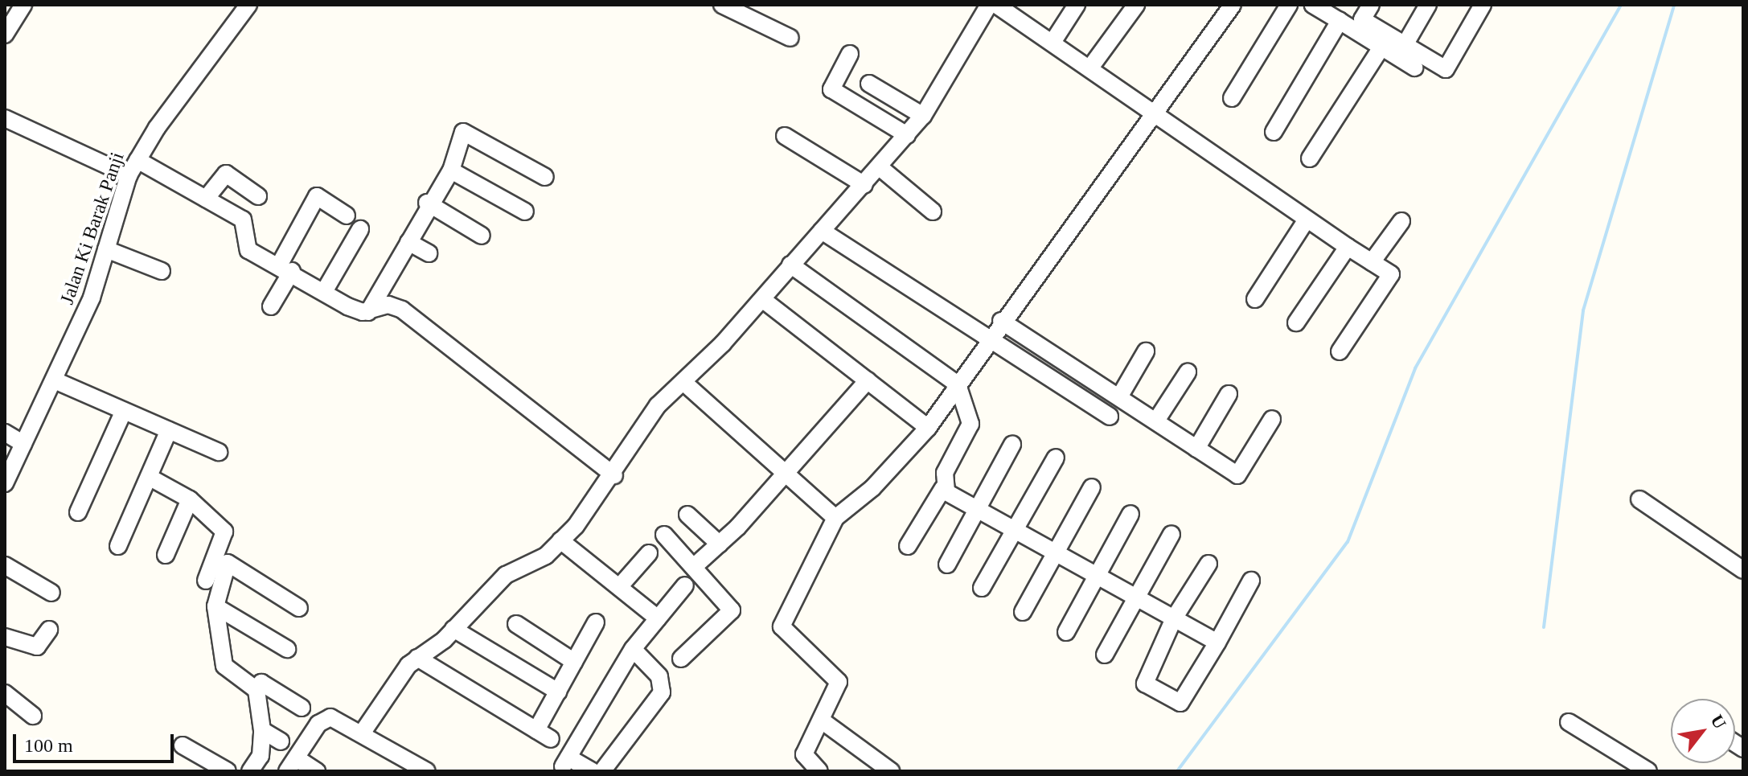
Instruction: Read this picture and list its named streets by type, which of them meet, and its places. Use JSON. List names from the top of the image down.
{
  "streets": {
    "street": ["Jalan Ki Barak Panji"]
  },
  "scale_bar": "100 m",
  "north": "top right"
}
